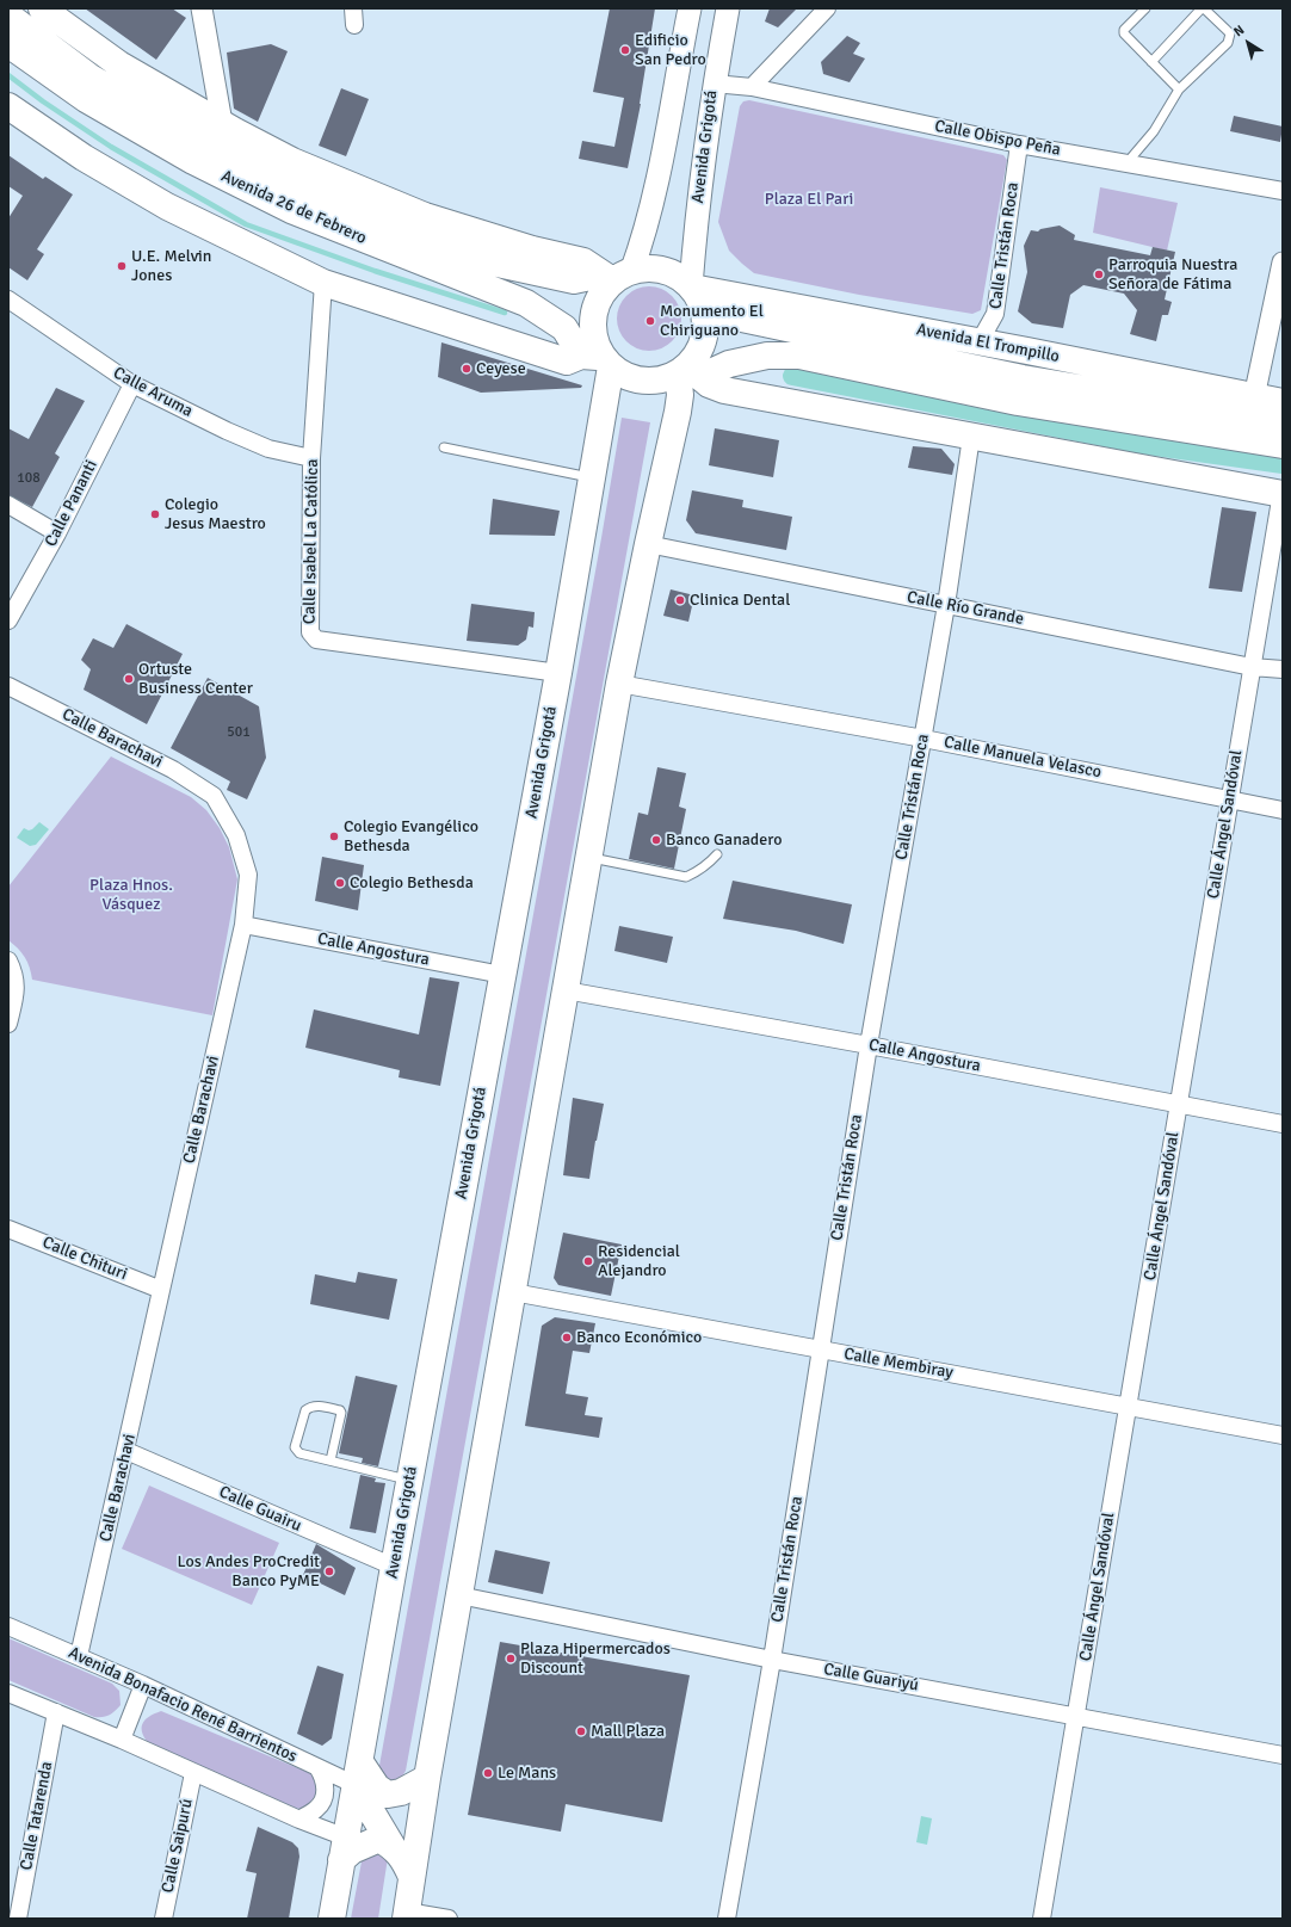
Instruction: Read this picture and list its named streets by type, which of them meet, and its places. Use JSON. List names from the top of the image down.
{
  "streets": {
    "main road": ["Avenida Grigotá", "Avenida 26 de Febrero", "Avenida El Trompillo"],
    "street": [
      "Calle Obispo Peña",
      "Calle Tristán Roca",
      "Calle Aruma",
      "Calle Pananti",
      "Calle Isabel La Católica",
      "Calle Río Grande",
      "Calle Barachavi",
      "Calle Manuela Velasco",
      "Calle Ángel Sandóval",
      "Calle Angostura",
      "Calle Chituri",
      "Calle Membiray",
      "Calle Guairu",
      "Calle Guariyú",
      "Avenida Bonafacio René Barrientos",
      "Calle Tatarenda",
      "Calle Saipurú"
    ]
  },
  "crossings": [
    ["Calle Obispo Peña", "Avenida Grigotá"],
    ["Calle Obispo Peña", "Calle Tristán Roca"],
    ["Avenida Grigotá", "Avenida 26 de Febrero"],
    ["Avenida Grigotá", "Avenida El Trompillo"],
    ["Avenida Grigotá", "Calle Isabel La Católica"],
    ["Avenida Grigotá", "Calle Angostura"],
    ["Avenida Grigotá", "Calle Guairu"],
    ["Avenida Grigotá", "Avenida Bonafacio René Barrientos"],
    ["Avenida 26 de Febrero", "Avenida El Trompillo"],
    ["Calle Tristán Roca", "Avenida El Trompillo"],
    ["Calle Tristán Roca", "Calle Río Grande"],
    ["Calle Tristán Roca", "Calle Manuela Velasco"],
    ["Calle Tristán Roca", "Calle Angostura"],
    ["Calle Tristán Roca", "Calle Membiray"],
    ["Calle Tristán Roca", "Calle Guariyú"],
    ["Calle Aruma", "Calle Pananti"],
    ["Calle Aruma", "Calle Isabel La Católica"],
    ["Calle Río Grande", "Calle Ángel Sandóval"],
    ["Calle Barachavi", "Calle Angostura"],
    ["Calle Barachavi", "Calle Chituri"],
    ["Calle Barachavi", "Calle Guairu"],
    ["Calle Barachavi", "Avenida Bonafacio René Barrientos"],
    ["Calle Manuela Velasco", "Calle Ángel Sandóval"],
    ["Calle Ángel Sandóval", "Calle Angostura"],
    ["Calle Ángel Sandóval", "Calle Membiray"],
    ["Calle Ángel Sandóval", "Calle Guariyú"]
  ],
  "parks": ["Plaza El Pari", "Plaza Hnos. Vásquez"],
  "places": [
    "Edificio San Pedro",
    "U.E. Melvin Jones",
    "Parroquia Nuestra Señora de Fátima",
    "Monumento El Chiriguano",
    "Ceyese",
    "Colegio Jesus Maestro",
    "Clinica Dental",
    "Ortuste Business Center",
    "Colegio Evangélico Bethesda",
    "Banco Ganadero",
    "Colegio Bethesda",
    "Residencial Alejandro",
    "Banco Económico",
    "Los Andes ProCredit Banco PyME",
    "Plaza Hipermercados Discount",
    "Mall Plaza",
    "Le Mans"
  ],
  "house_numbers": ["108", "501"],
  "north": "top left"
}
